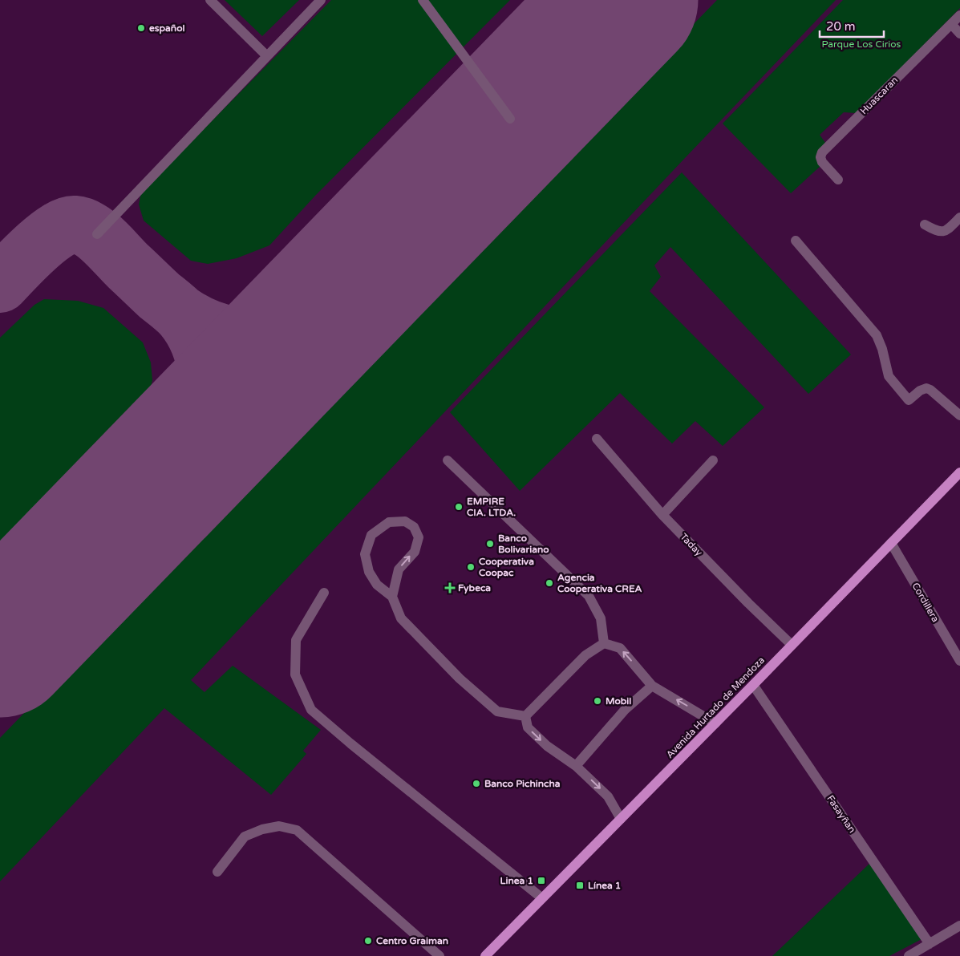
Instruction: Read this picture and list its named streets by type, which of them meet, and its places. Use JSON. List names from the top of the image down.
{
  "streets": {
    "main road": ["Avenida Hurtado de Mendoza"],
    "street": [
      "Huascaran",
      "Taday",
      "Cordillera",
      "Fasayñan"
    ]
  },
  "crossings": [
    ["Taday", "Avenida Hurtado de Mendoza"],
    ["Cordillera", "Avenida Hurtado de Mendoza"],
    ["Avenida Hurtado de Mendoza", "Fasayñan"]
  ],
  "parks": ["Parque Los Cirios"],
  "places": {
    "other": [
      "español",
      "EMPIRE CIA. LTDA.",
      "Banco Bolivariano",
      "Cooperativa Coopac",
      "Agencia Cooperativa CREA",
      "Mobil",
      "Banco Pichincha",
      "Centro Graiman"
    ],
    "health": ["Fybeca"],
    "transit": ["Linea 1", "Línea 1"]
  },
  "scale_bar": "20 m"
}
